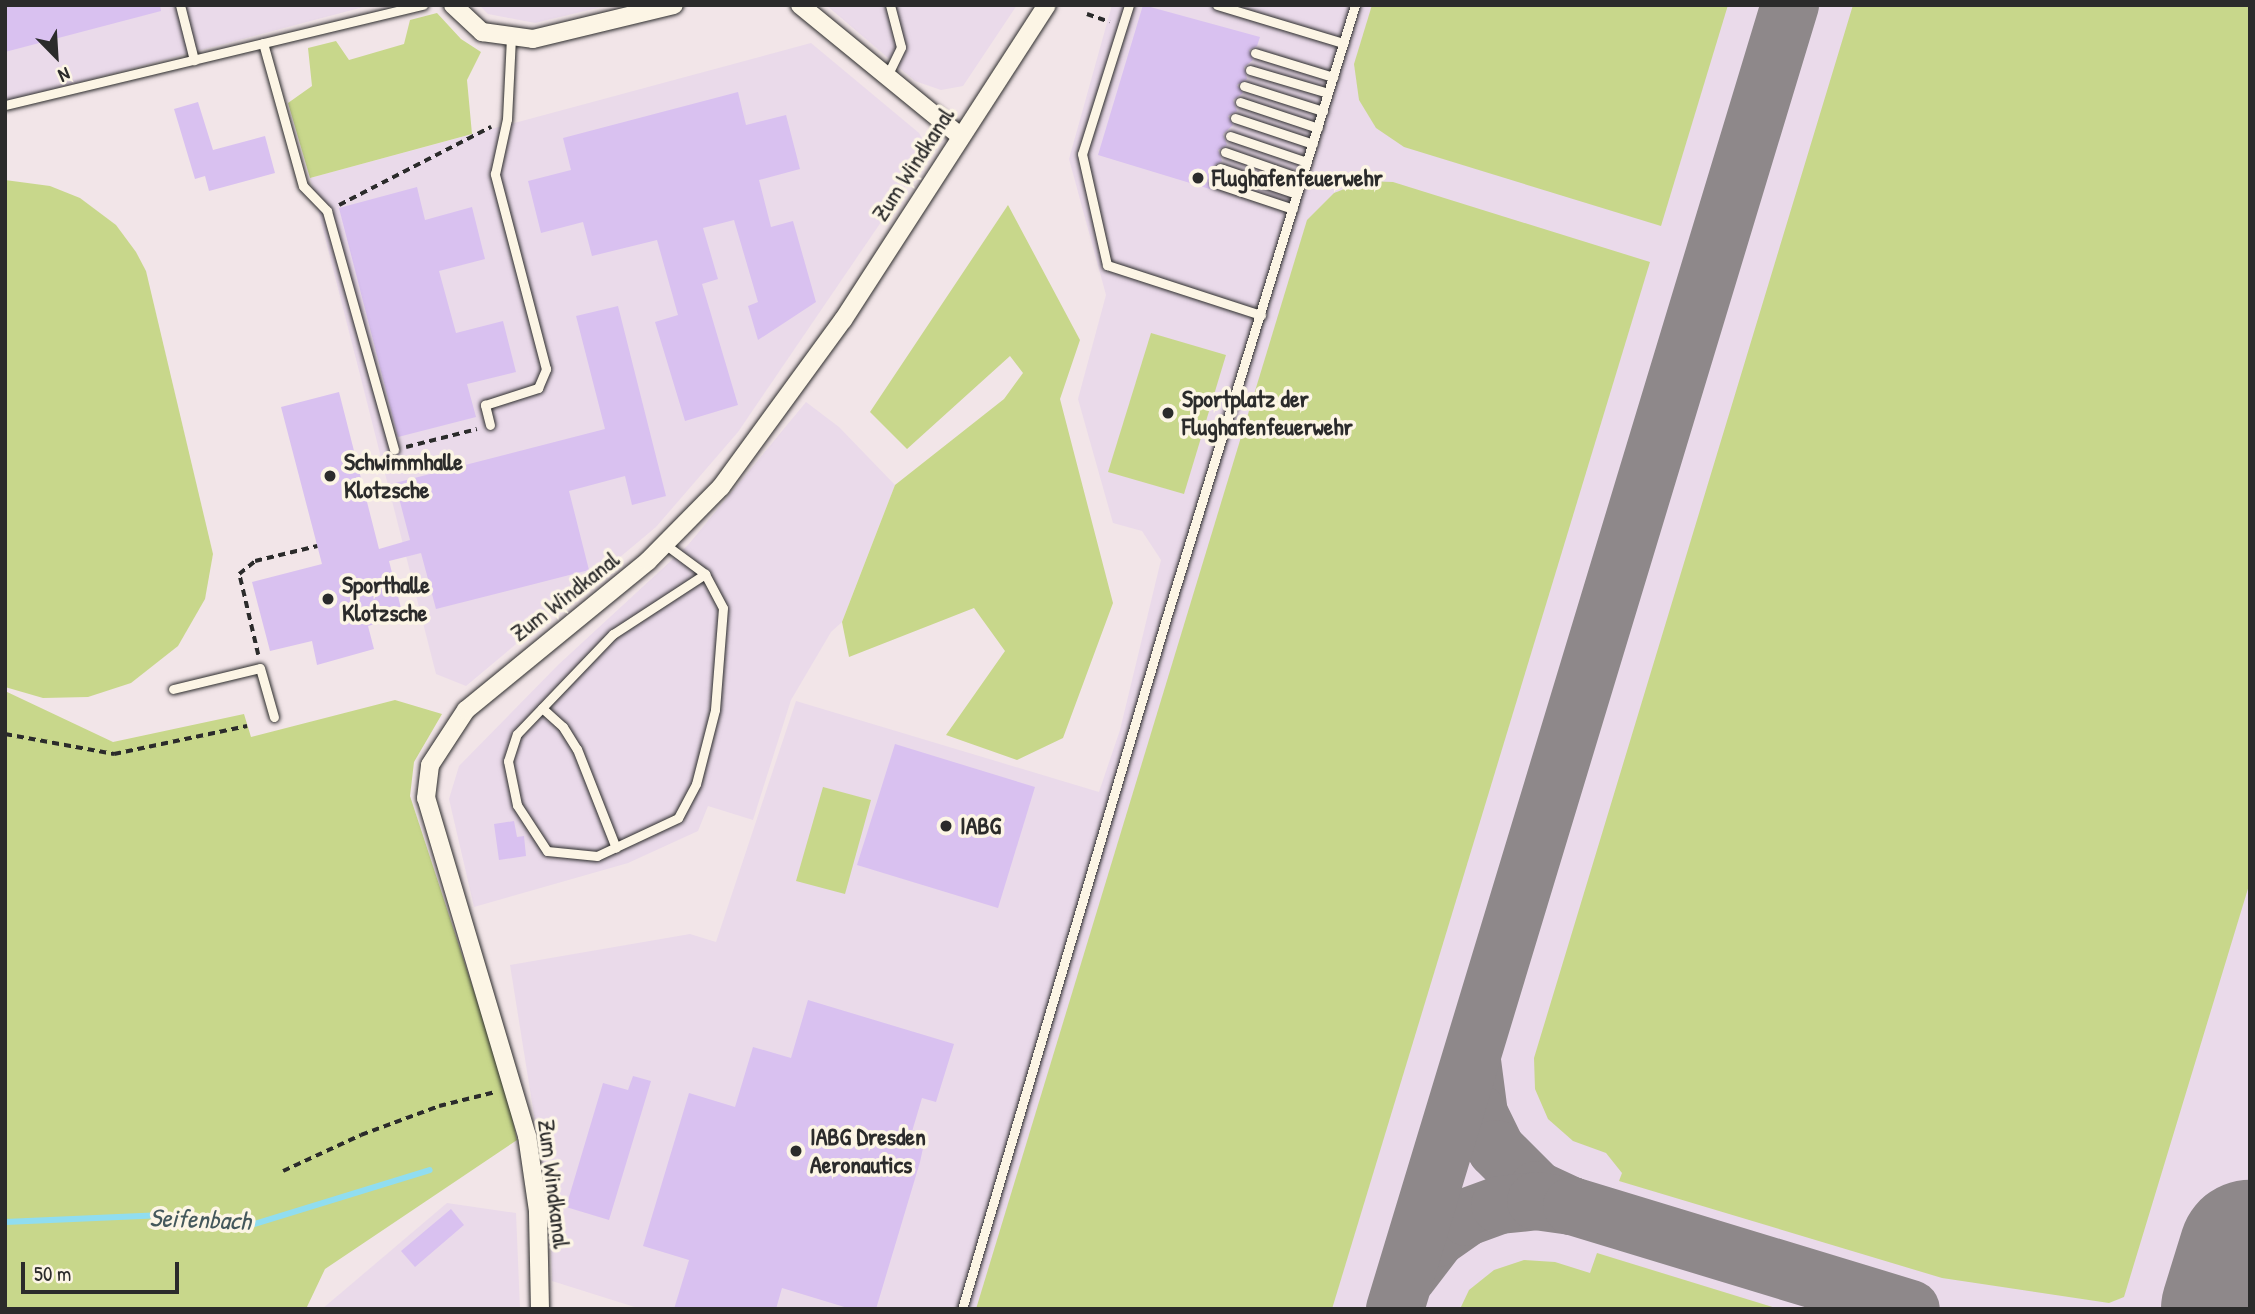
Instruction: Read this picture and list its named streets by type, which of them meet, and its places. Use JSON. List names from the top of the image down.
{
  "streets": {
    "street": ["Zum Windkanal"]
  },
  "water": ["Seifenbach"],
  "places": [
    "Flughafenfeuerwehr",
    "Sportplatz der Flughafenfeuerwehr",
    "Schwimmhalle Klotzsche",
    "Sporthalle Klotzsche",
    "IABG",
    "IABG Dresden Aeronautics"
  ],
  "scale_bar": "50 m",
  "north": "bottom right"
}
